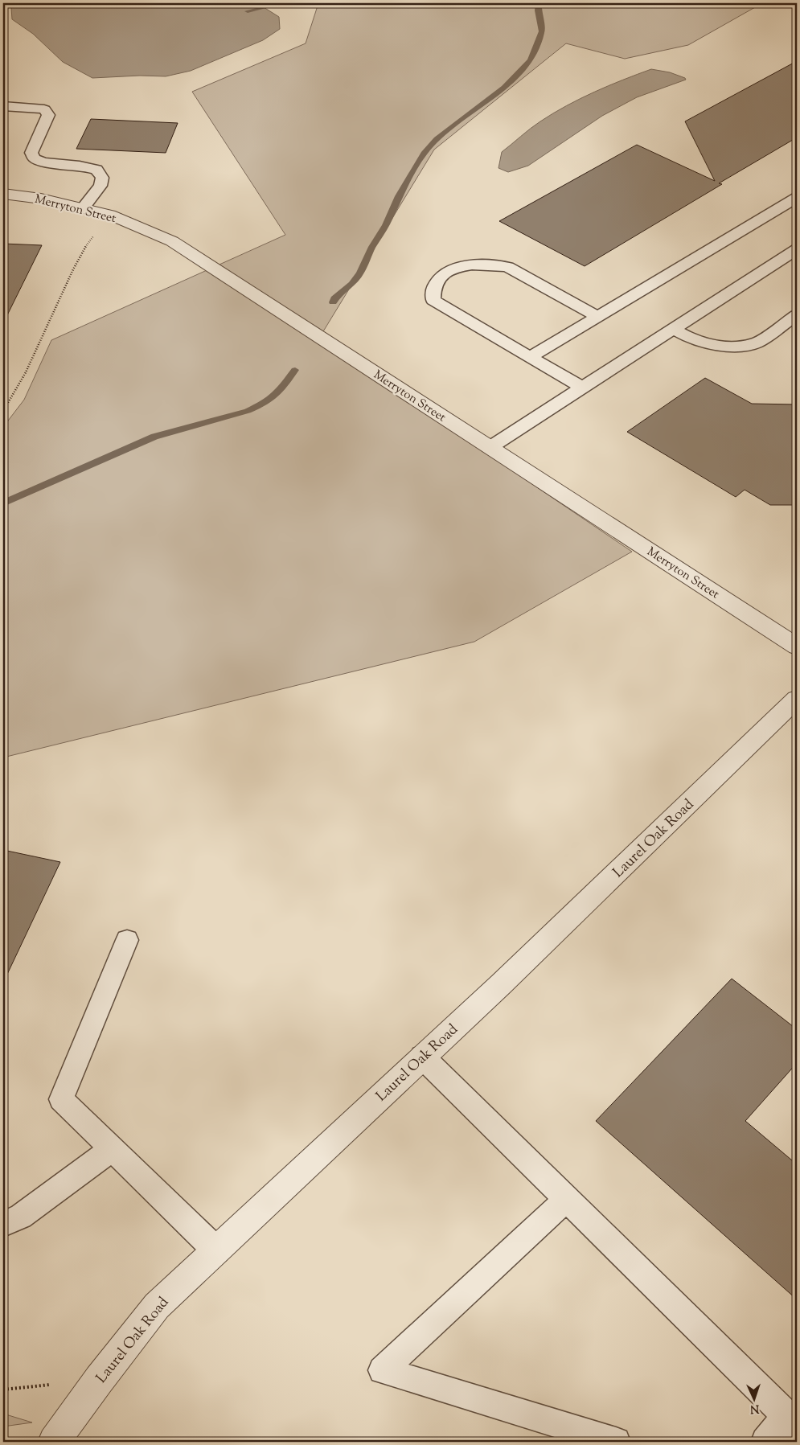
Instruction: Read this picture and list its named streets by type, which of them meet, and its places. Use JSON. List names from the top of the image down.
{
  "streets": {
    "street": ["Merryton Street", "Laurel Oak Road"]
  },
  "north": "bottom"
}
